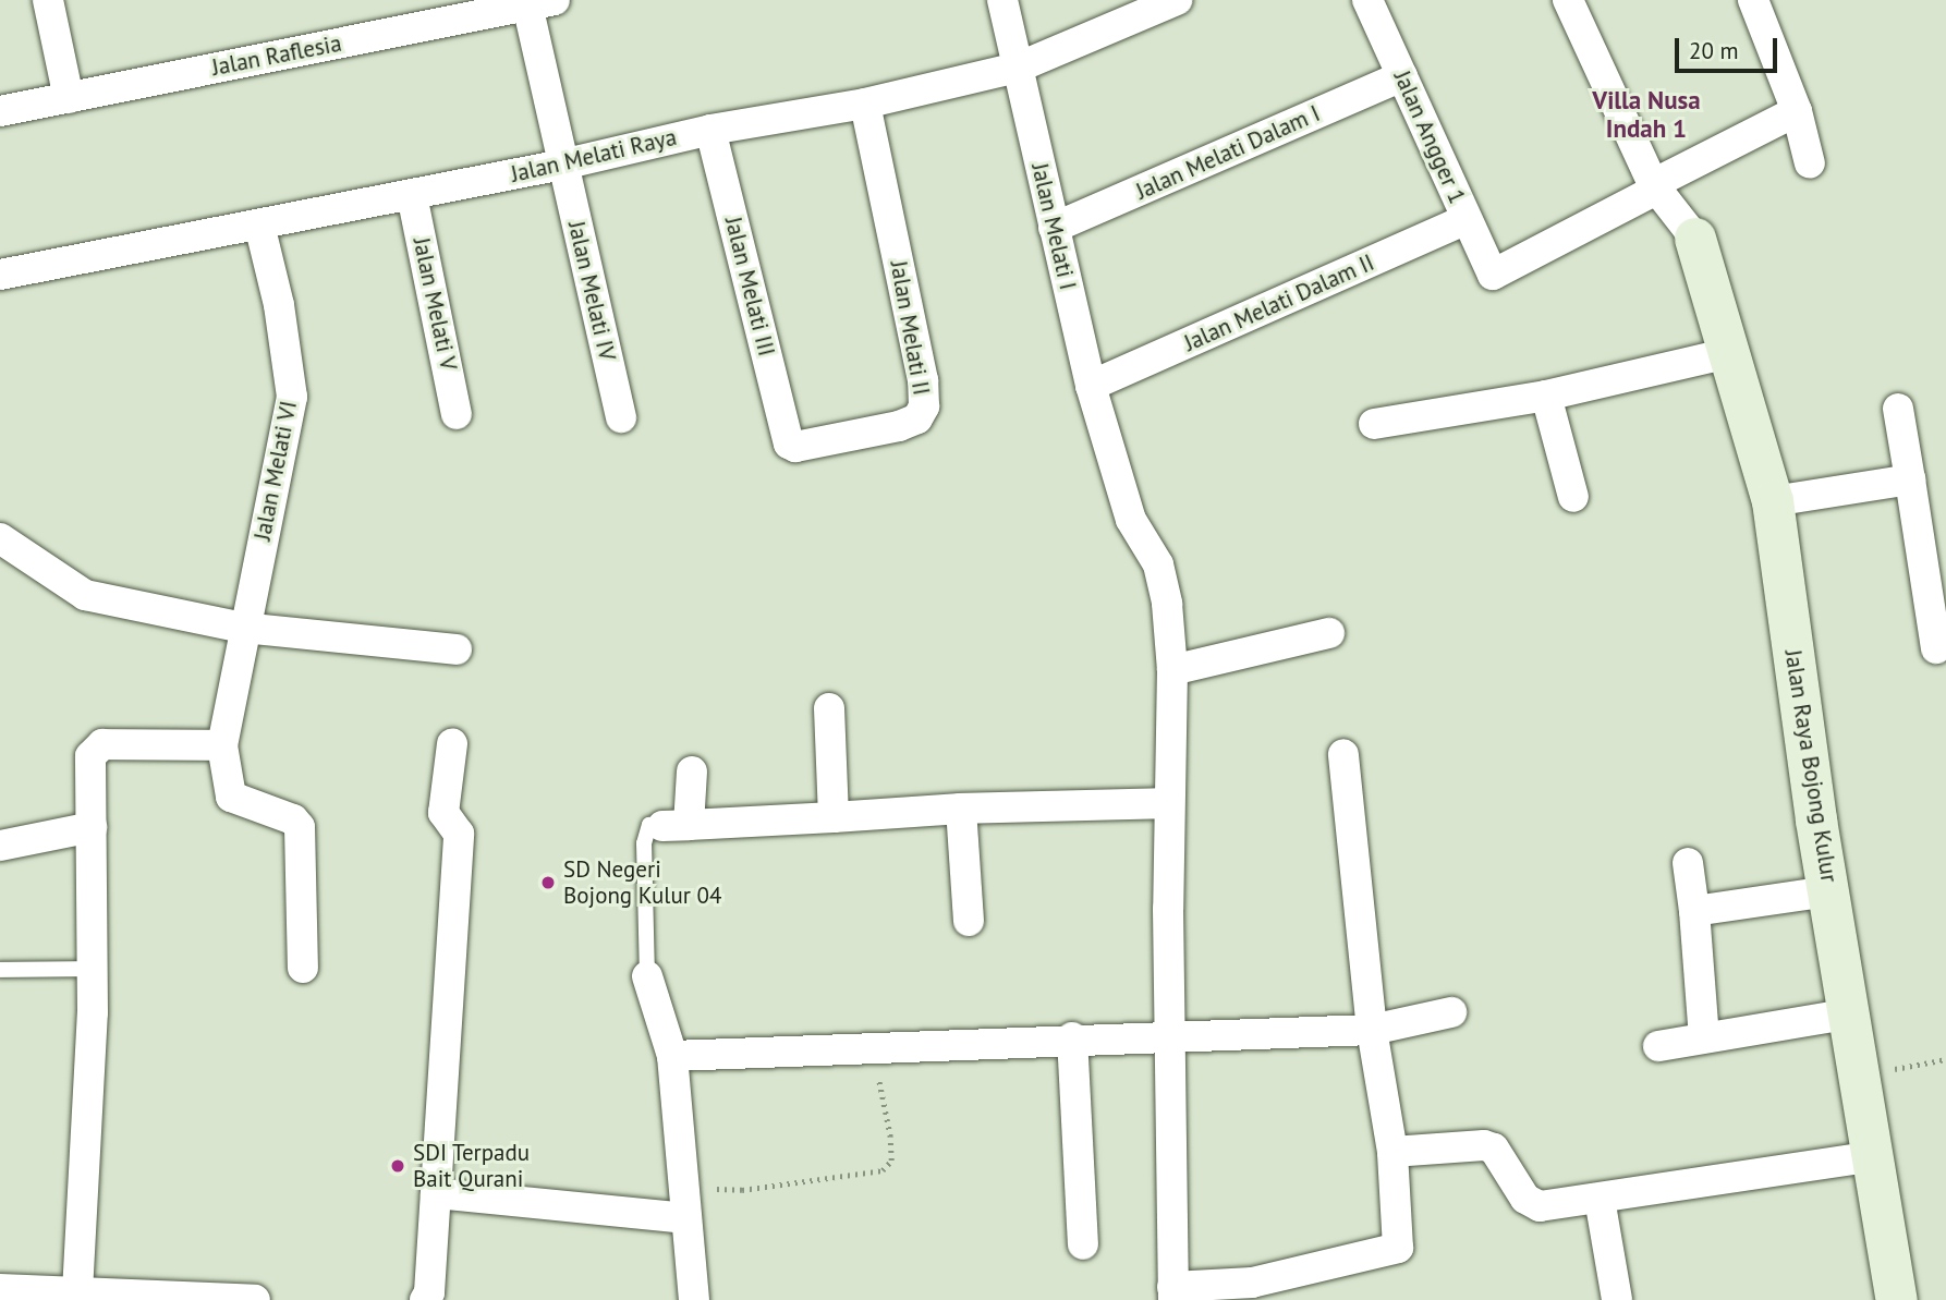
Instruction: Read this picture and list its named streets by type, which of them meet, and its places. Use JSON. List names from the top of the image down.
{
  "streets": {
    "street": [
      "Jalan Raflesia",
      "Jalan Angger 1",
      "Jalan Melati Dalam I",
      "Jalan Melati Raya",
      "Jalan Melati I",
      "Jalan Melati III",
      "Jalan Melati IV",
      "Jalan Melati Dalam II",
      "Jalan Melati V",
      "Jalan Melati II",
      "Jalan Melati VI",
      "Jalan Raya Bojong Kulur"
    ]
  },
  "crossings": [
    ["Jalan Raflesia", "Jalan Melati IV"],
    ["Jalan Angger 1", "Jalan Melati Dalam I"],
    ["Jalan Angger 1", "Jalan Melati Dalam II"],
    ["Jalan Melati Dalam I", "Jalan Melati I"],
    ["Jalan Melati Raya", "Jalan Melati I"],
    ["Jalan Melati Raya", "Jalan Melati III"],
    ["Jalan Melati Raya", "Jalan Melati IV"],
    ["Jalan Melati Raya", "Jalan Melati V"],
    ["Jalan Melati Raya", "Jalan Melati II"],
    ["Jalan Melati Raya", "Jalan Melati VI"],
    ["Jalan Melati I", "Jalan Melati Dalam II"],
    ["Jalan Melati III", "Jalan Melati II"]
  ],
  "districts": ["Villa Nusa Indah 1"],
  "places": ["SD Negeri Bojong Kulur 04", "SDI Terpadu Bait Qurani"],
  "scale_bar": "20 m"
}
